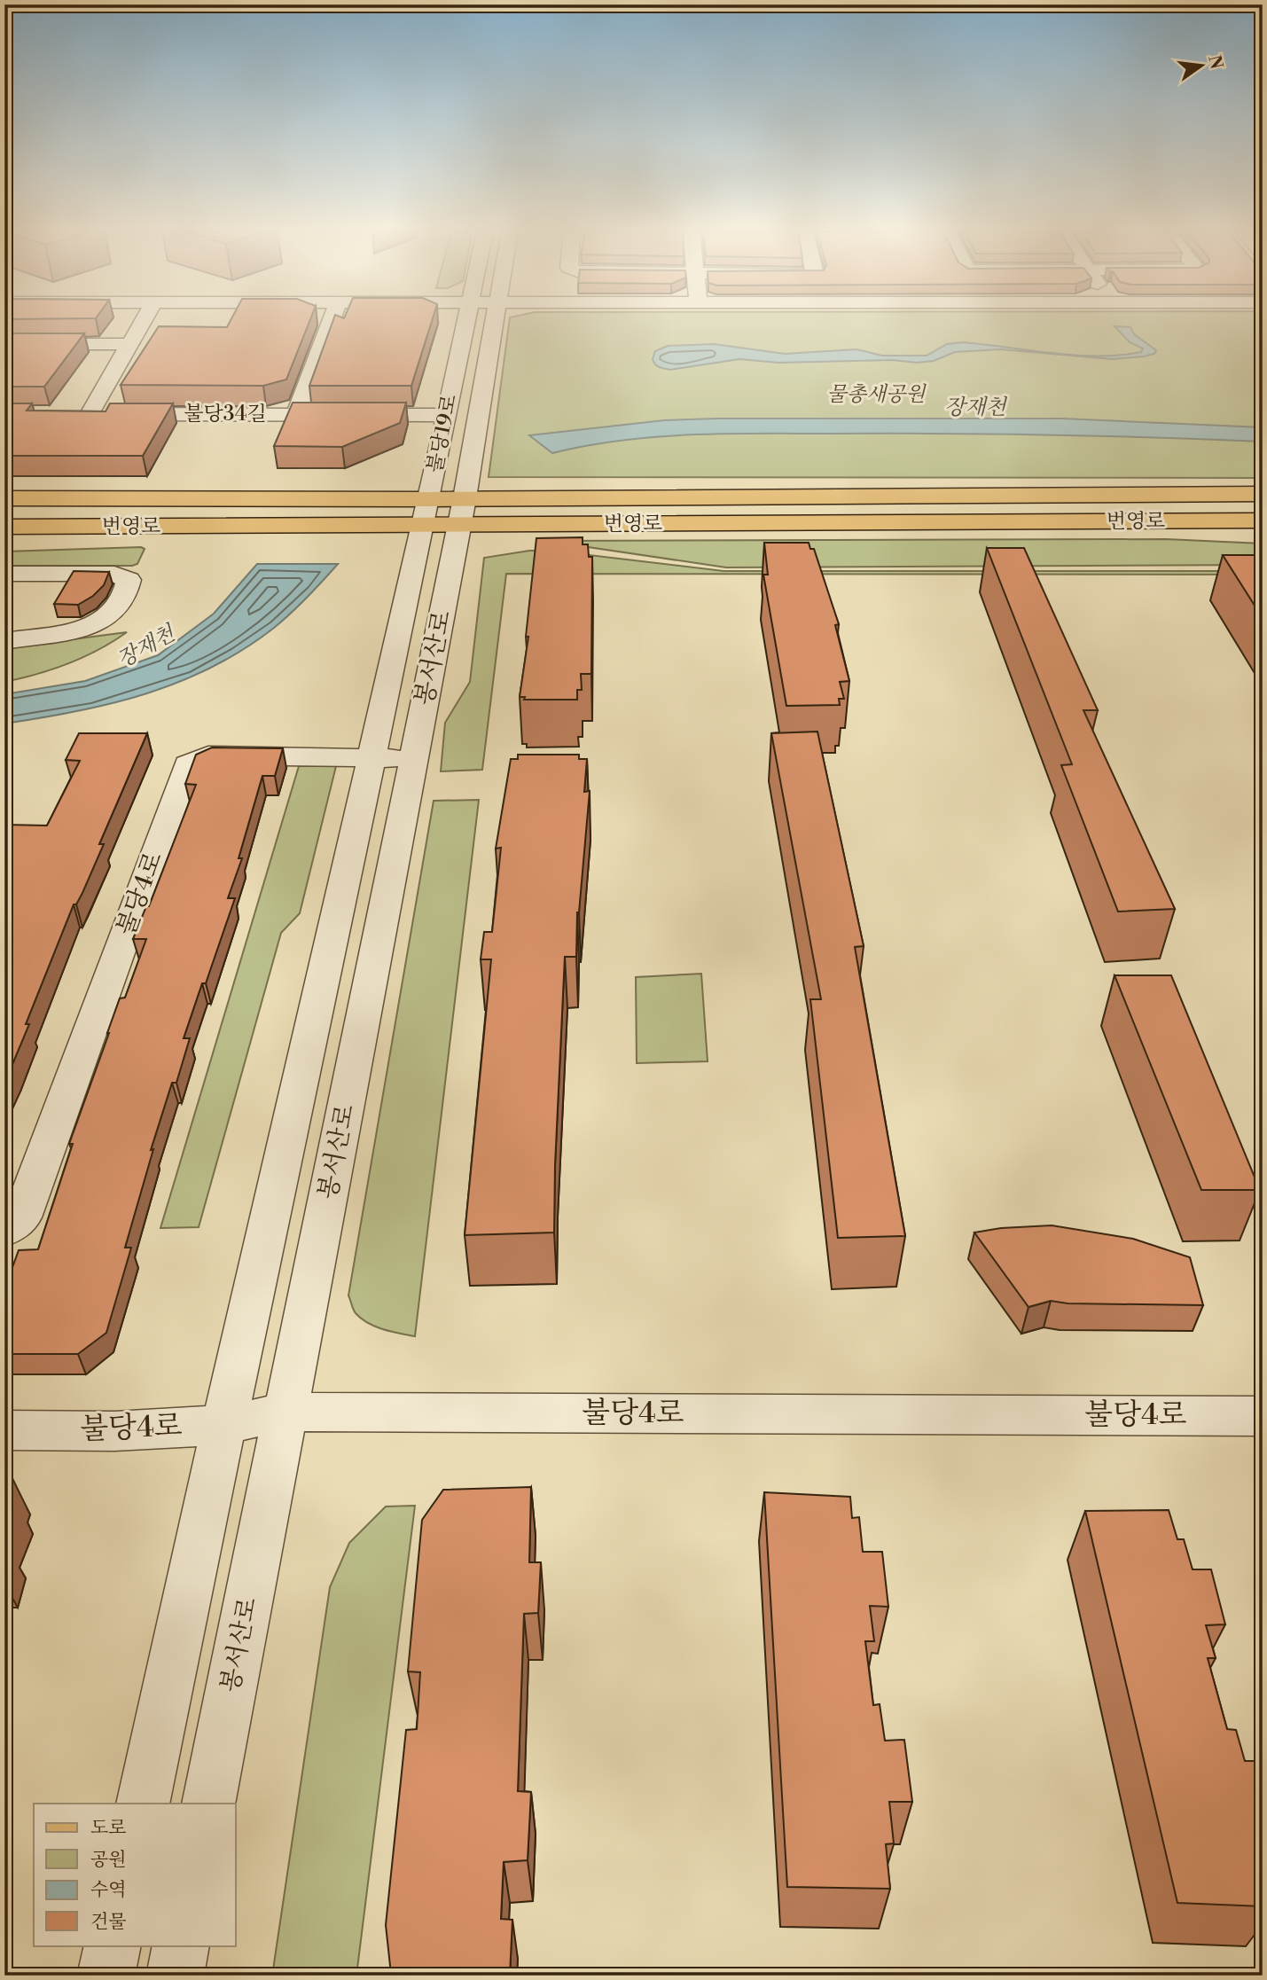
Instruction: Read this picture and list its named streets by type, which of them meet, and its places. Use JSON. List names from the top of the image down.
{
  "streets": {
    "main road": ["번영로"],
    "street": [
      "불당34길",
      "불당19로",
      "봉서산로",
      "불당4로"
    ]
  },
  "crossings": [
    ["불당34길", "불당19로"],
    ["불당19로", "번영로"],
    ["불당19로", "봉서산로"],
    ["번영로", "봉서산로"],
    ["봉서산로", "불당4로"]
  ],
  "water": ["장재천"],
  "parks": ["물총새공원"],
  "legend": [
    "도로",
    "공원",
    "수역",
    "건물"
  ],
  "north": "right"
}
